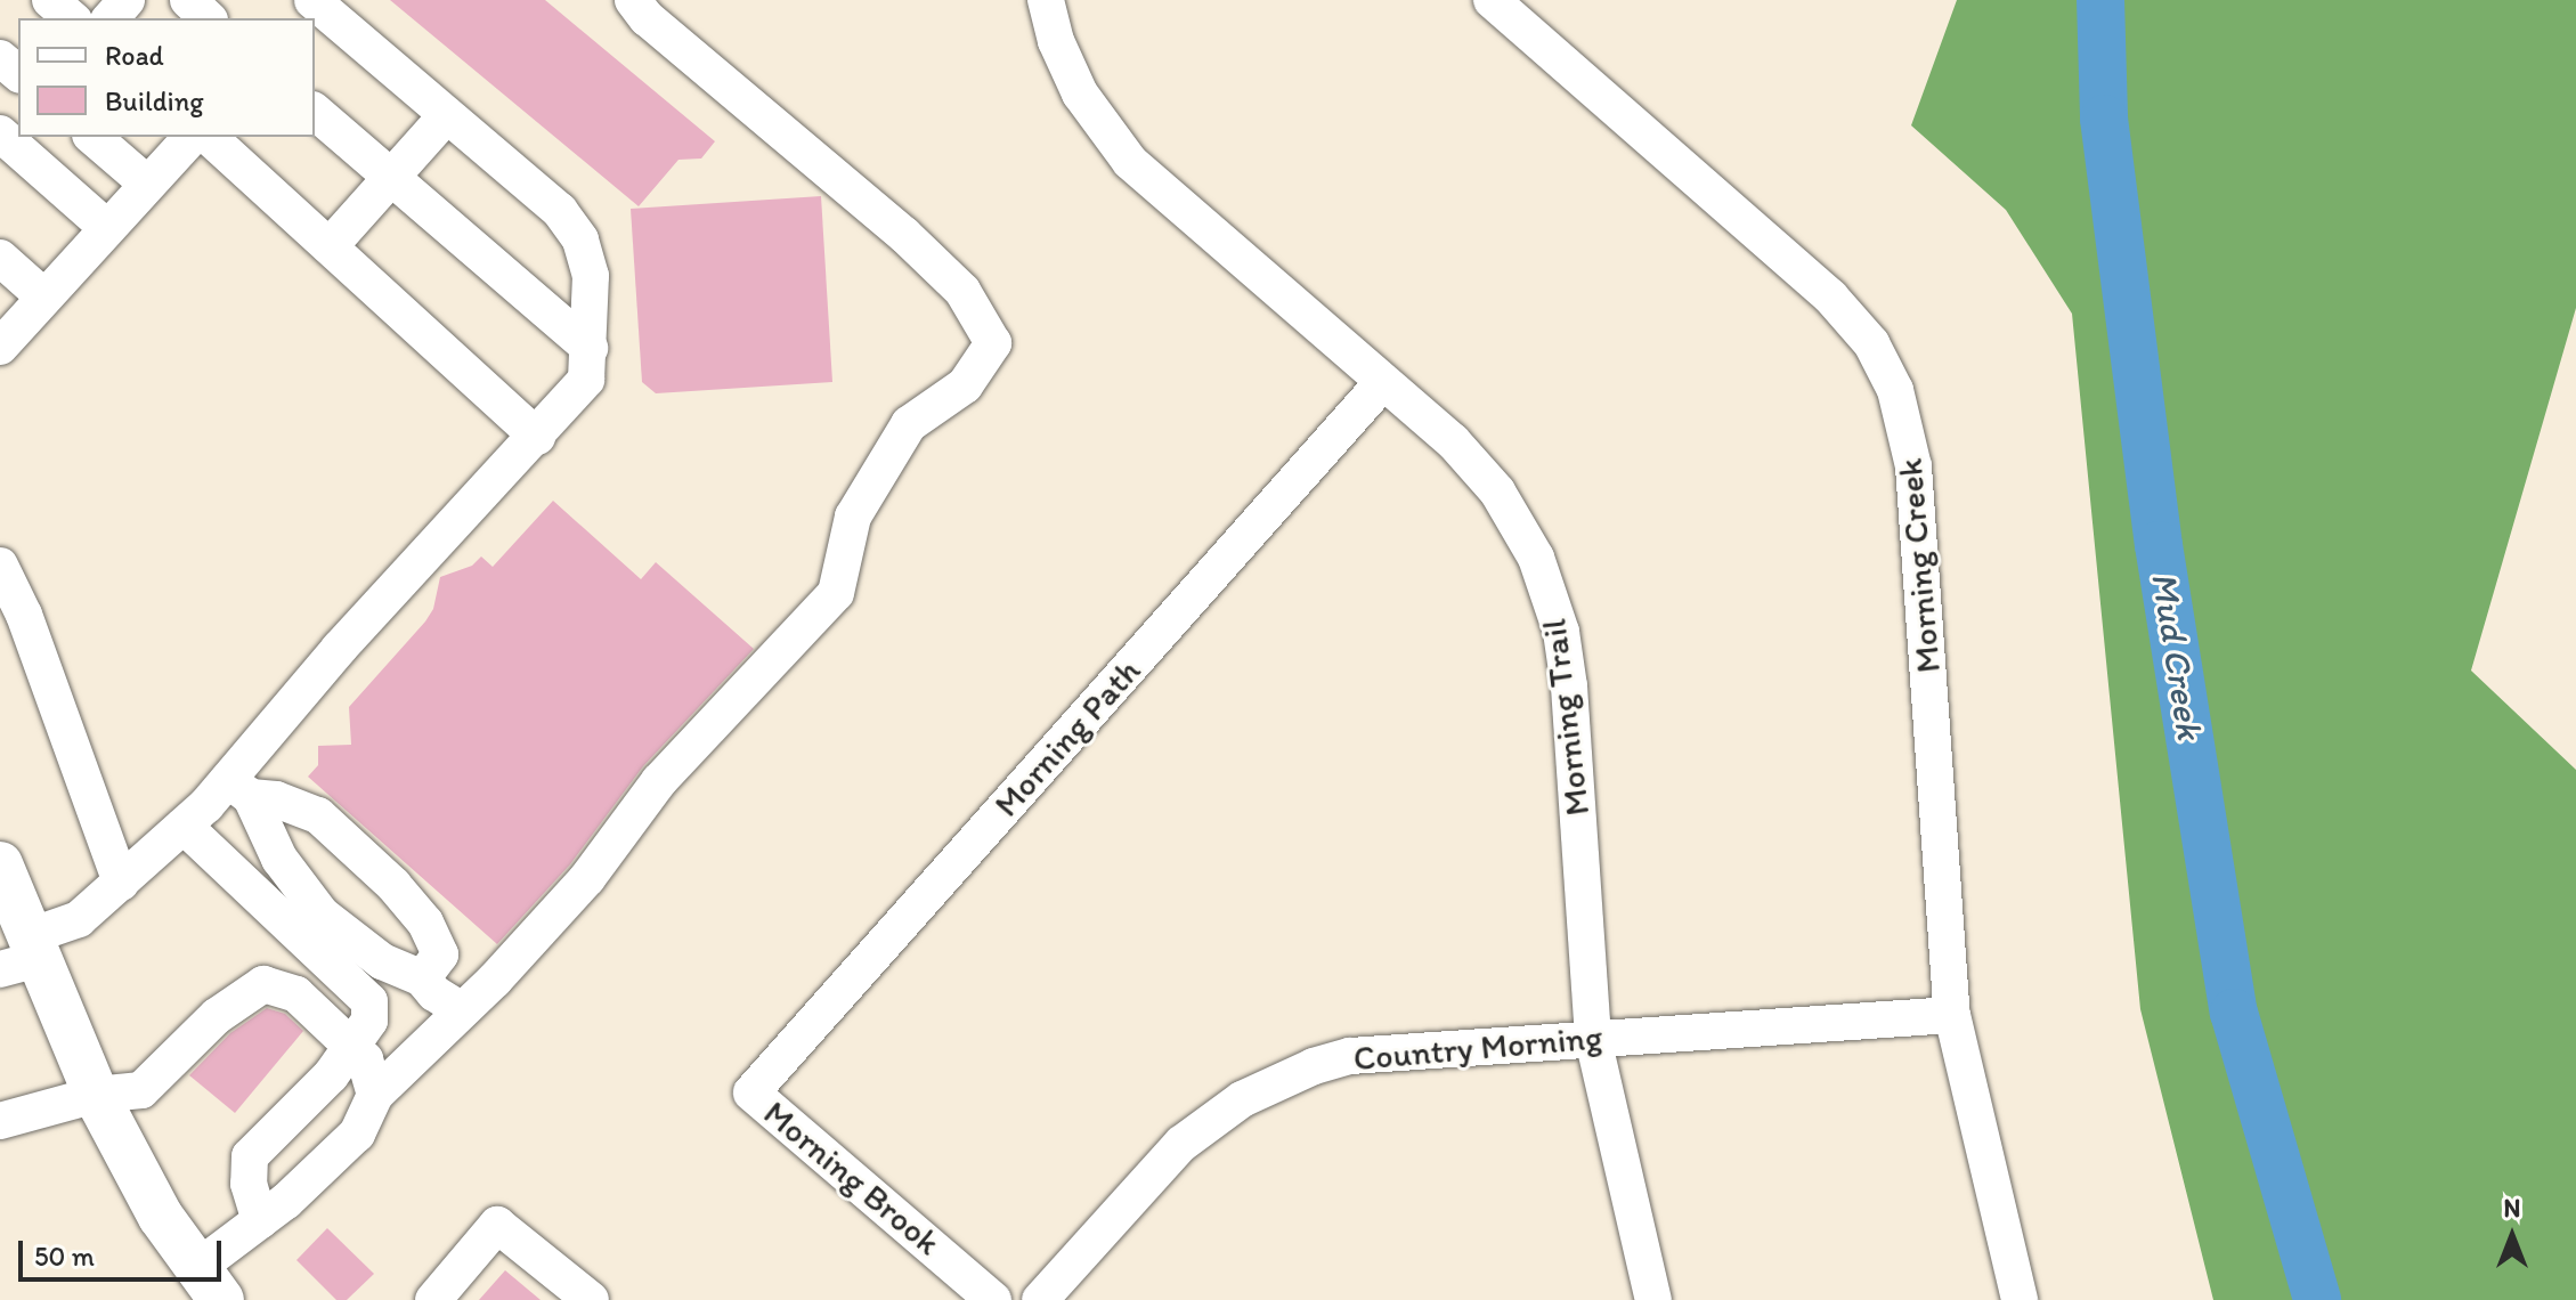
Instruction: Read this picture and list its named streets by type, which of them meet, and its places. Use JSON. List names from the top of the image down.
{
  "streets": {
    "street": [
      "Morning Creek",
      "Morning Trail",
      "Morning Path",
      "Country Morning",
      "Morning Brook"
    ]
  },
  "crossings": [
    ["Morning Creek", "Country Morning"],
    ["Morning Trail", "Morning Path"],
    ["Morning Trail", "Country Morning"],
    ["Morning Path", "Morning Brook"]
  ],
  "water": ["Mud Creek"],
  "legend": ["Road", "Building"],
  "scale_bar": "50 m",
  "north": "top"
}
